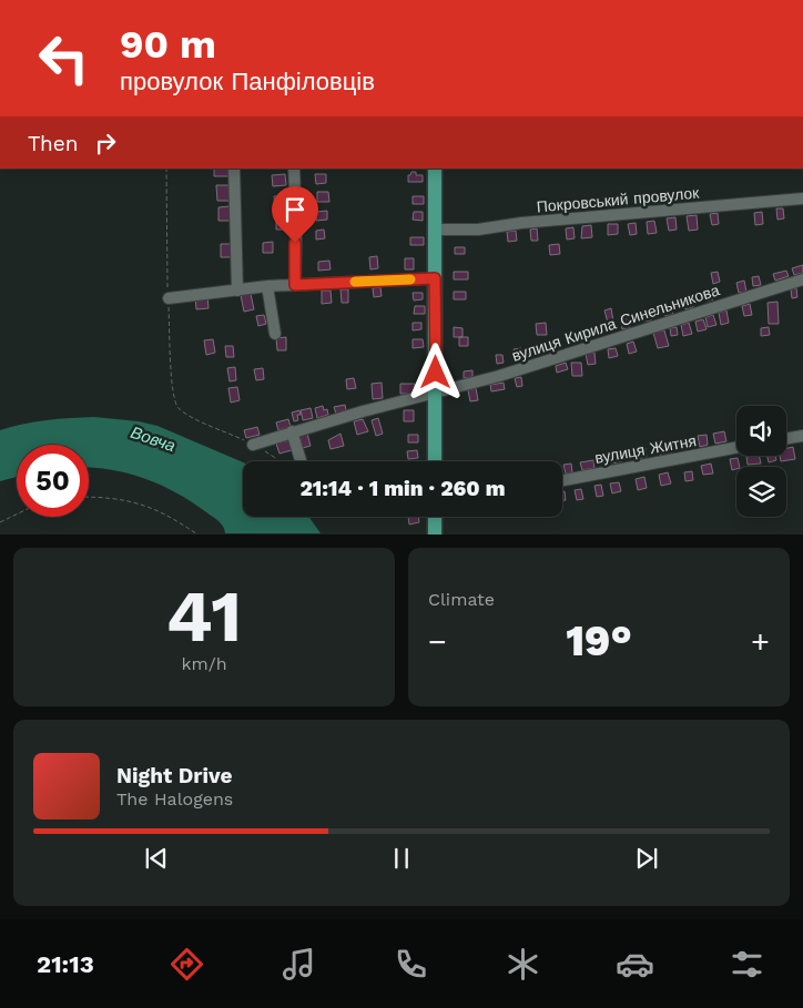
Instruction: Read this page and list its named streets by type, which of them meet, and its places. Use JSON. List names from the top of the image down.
{
  "streets": {
    "street": ["Покровський провулок", "вулиця Кирила Синельникова", "вулиця Житня"]
  },
  "water": ["Вовча"],
  "page": {
    "turn": ["90 m", "провулок Панфіловців"],
    "then": "Then",
    "limit": "50",
    "trip": "21:14 · 1 min · 260 m",
    "tile": [
      ["41", "km/h"],
      "Climate"
    ],
    "heat": ["−", "19°", "+"],
    "song": ["Night Drive", "The Halogens"],
    "tabs": "21:13"
  }
}
